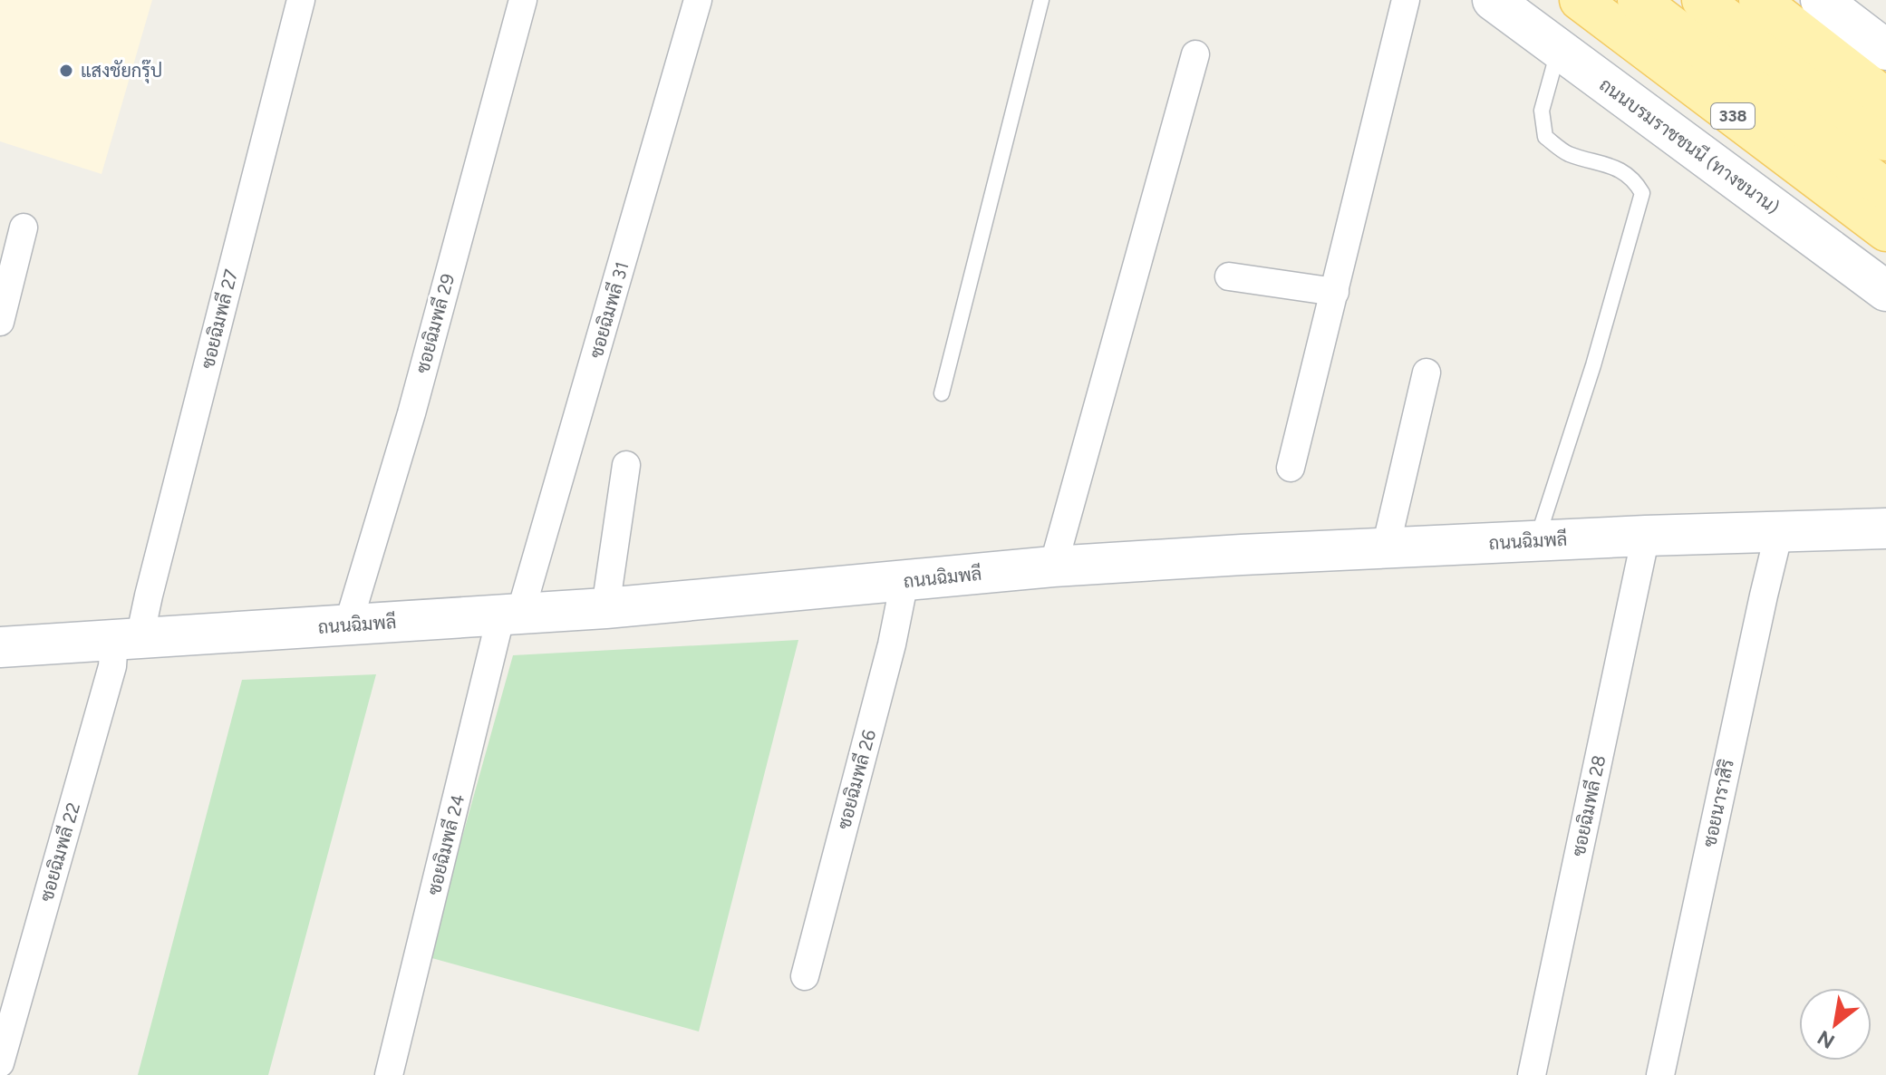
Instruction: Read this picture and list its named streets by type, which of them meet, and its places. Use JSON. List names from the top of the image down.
{
  "streets": {
    "main road": ["338"],
    "street": [
      "ถนนบรมราชชนนี (ทางขนาน)",
      "ซอยฉิมพลี 31",
      "ซอยฉิมพลี 27",
      "ซอยฉิมพลี 29",
      "ถนนฉิมพลี",
      "ซอยฉิมพลี 26",
      "ซอยนาราสิริ",
      "ซอยฉิมพลี 28",
      "ซอยฉิมพลี 24",
      "ซอยฉิมพลี 22"
    ]
  },
  "crossings": [
    ["ซอยฉิมพลี 31", "ถนนฉิมพลี"],
    ["ซอยฉิมพลี 31", "ซอยฉิมพลี 24"],
    ["ซอยฉิมพลี 27", "ถนนฉิมพลี"],
    ["ซอยฉิมพลี 27", "ซอยฉิมพลี 22"],
    ["ซอยฉิมพลี 29", "ถนนฉิมพลี"],
    ["ถนนฉิมพลี", "ซอยฉิมพลี 26"],
    ["ถนนฉิมพลี", "ซอยนาราสิริ"],
    ["ถนนฉิมพลี", "ซอยฉิมพลี 28"],
    ["ถนนฉิมพลี", "ซอยฉิมพลี 24"],
    ["ถนนฉิมพลี", "ซอยฉิมพลี 22"]
  ],
  "places": ["แสงชัยกรุ๊ป"],
  "north": "bottom left"
}
